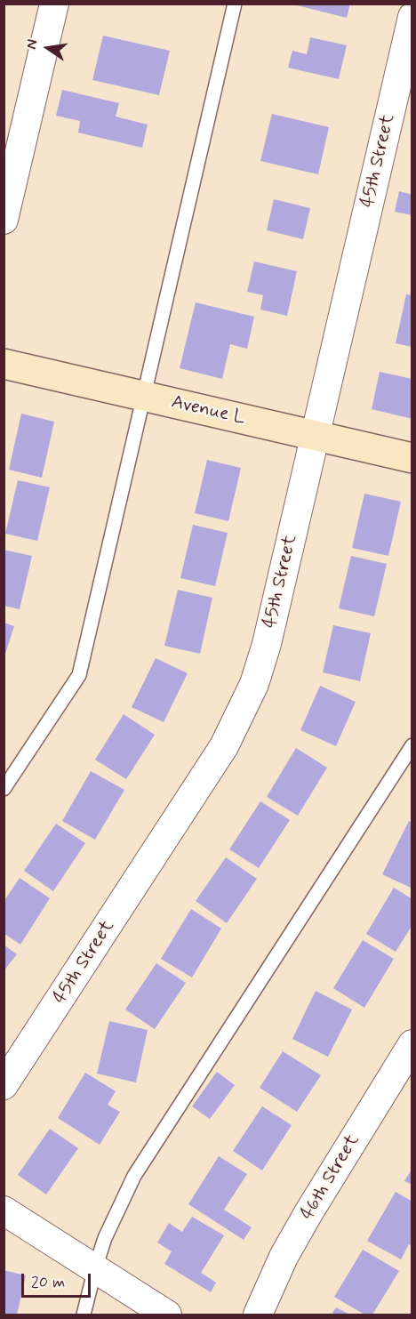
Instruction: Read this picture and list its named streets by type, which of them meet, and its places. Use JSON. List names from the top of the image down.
{
  "streets": {
    "street": ["45th Street", "Avenue L", "46th Street"]
  },
  "crossings": [
    ["45th Street", "Avenue L"]
  ],
  "scale_bar": "20 m",
  "north": "left"
}
